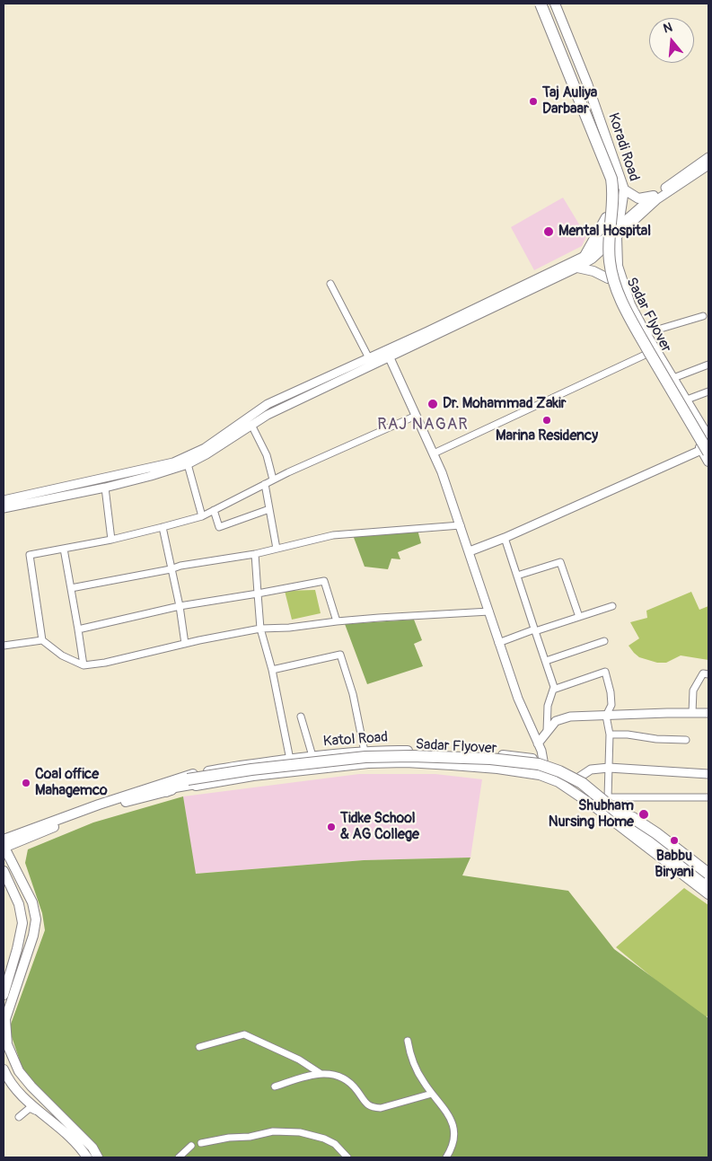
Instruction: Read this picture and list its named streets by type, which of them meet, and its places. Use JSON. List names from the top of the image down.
{
  "streets": {
    "highway": ["Sadar Flyover"],
    "main road": ["Koradi Road", "Katol Road"]
  },
  "crossings": [
    ["Koradi Road", "Sadar Flyover"],
    ["Sadar Flyover", "Katol Road"]
  ],
  "districts": ["RAJ NAGAR"],
  "places": [
    "Taj Auliya Darbaar",
    "Mental Hospital",
    "Dr. Mohammad Zakir",
    "Marina Residency",
    "Coal office Mahagemco",
    "Shubham Nursing Home",
    "Tidke School & AG College",
    "Babbu Biryani"
  ],
  "north": "top"
}
